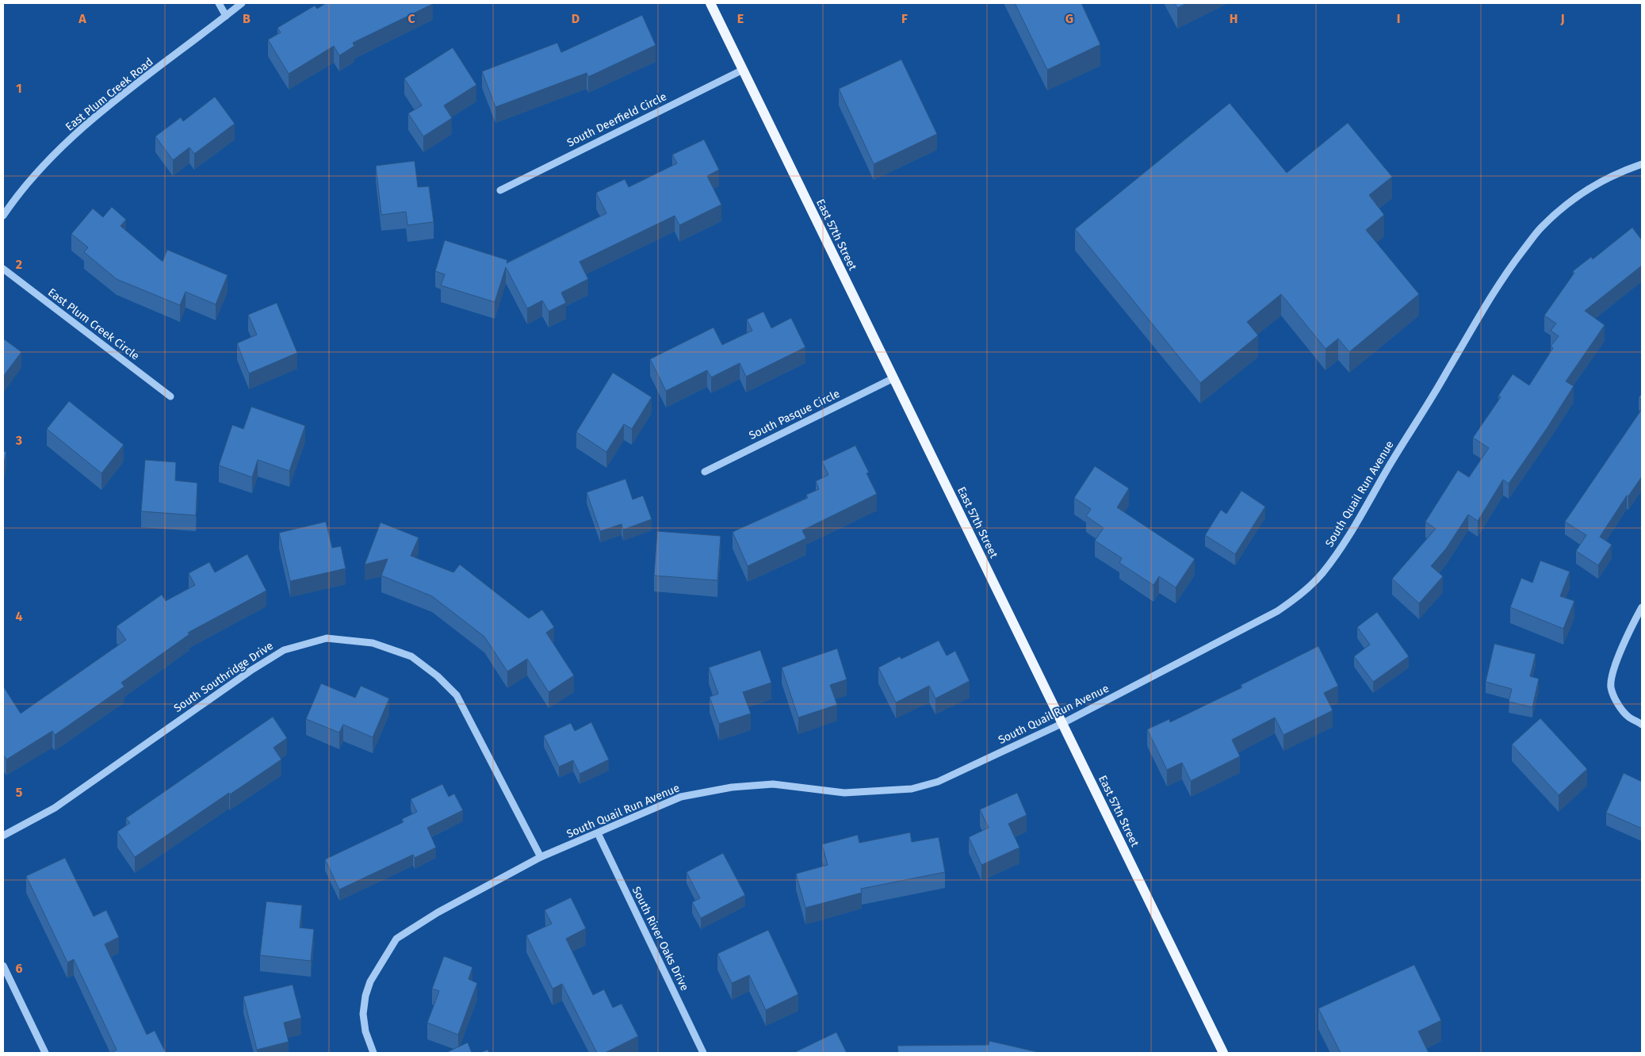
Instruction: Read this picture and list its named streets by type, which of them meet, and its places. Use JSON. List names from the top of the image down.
{
  "streets": {
    "main road": ["East 57th Street"],
    "street": [
      "East Plum Creek Road",
      "South Deerfield Circle",
      "East Plum Creek Circle",
      "South Pasque Circle",
      "South Quail Run Avenue",
      "South Southridge Drive",
      "South River Oaks Drive"
    ]
  },
  "crossings": [
    ["South Deerfield Circle", "East 57th Street"],
    ["East 57th Street", "South Pasque Circle"],
    ["East 57th Street", "South Quail Run Avenue"],
    ["South Quail Run Avenue", "South Southridge Drive"],
    ["South Quail Run Avenue", "South River Oaks Drive"]
  ],
  "grid": {
    "columns": [
      "A",
      "B",
      "C",
      "D",
      "E",
      "F",
      "G",
      "H",
      "I",
      "J"
    ],
    "rows": [
      "1",
      "2",
      "3",
      "4",
      "5",
      "6"
    ]
  }
}
